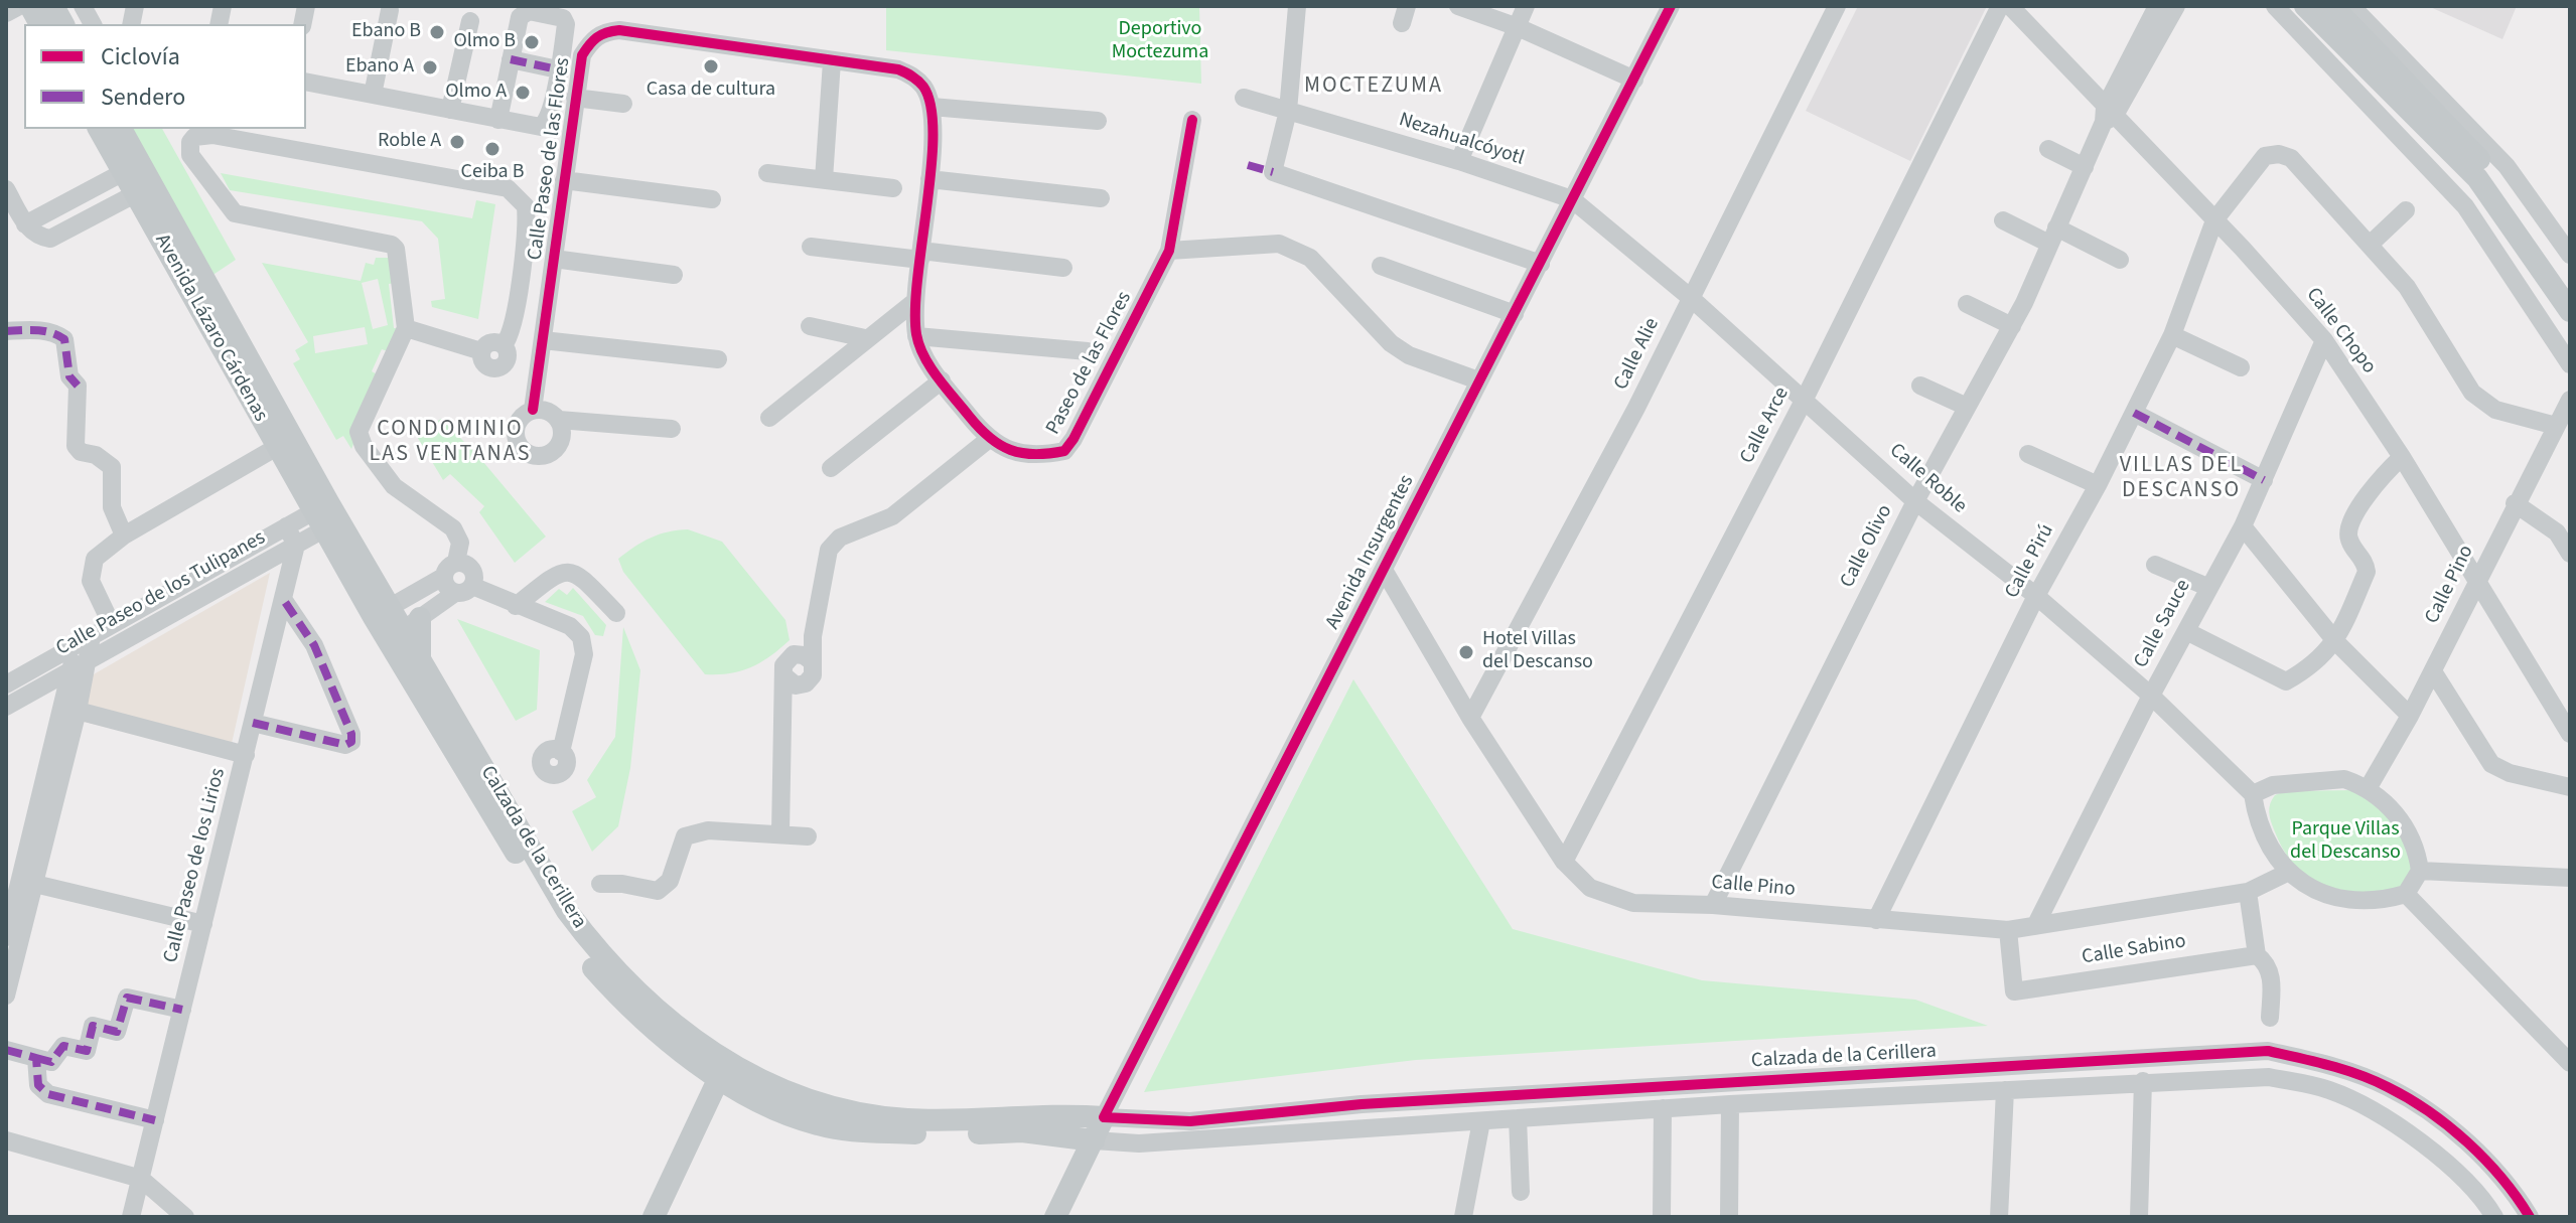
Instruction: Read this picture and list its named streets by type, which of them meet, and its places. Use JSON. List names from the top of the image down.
{
  "streets": {
    "main road": ["Avenida Lázaro Cárdenas", "Avenida Insurgentes", "Calzada de la Cerillera"],
    "street": [
      "Nezahualcóyotl",
      "Calle Paseo de las Flores",
      "Calle Chopo",
      "Calle Alie",
      "Paseo de las Flores",
      "Calle Arce",
      "Calle Roble",
      "Calle Olivo",
      "Calle Pirú",
      "Calle Pino",
      "Calle Paseo de los Tulipanes",
      "Calle Sauce",
      "Calle Paseo de los Lirios",
      "Calle Sabino"
    ]
  },
  "crossings": [
    ["Nezahualcóyotl", "Calle Roble"],
    ["Nezahualcóyotl", "Avenida Insurgentes"],
    ["Avenida Lázaro Cárdenas", "Calle Paseo de los Tulipanes"],
    ["Avenida Lázaro Cárdenas", "Calzada de la Cerillera"],
    ["Calle Chopo", "Calle Olivo"],
    ["Calle Chopo", "Calle Pirú"],
    ["Calle Chopo", "Calle Pino"],
    ["Calle Chopo", "Calle Sauce"],
    ["Calle Alie", "Calle Roble"],
    ["Calle Alie", "Calle Pino"],
    ["Calle Arce", "Calle Roble"],
    ["Calle Arce", "Calle Pino"],
    ["Calle Roble", "Calle Olivo"],
    ["Calle Roble", "Avenida Insurgentes"],
    ["Calle Roble", "Calle Pirú"],
    ["Calle Roble", "Calle Pino"],
    ["Calle Roble", "Calle Sauce"],
    ["Calle Olivo", "Calle Pino"],
    ["Avenida Insurgentes", "Calle Pino"],
    ["Avenida Insurgentes", "Calzada de la Cerillera"],
    ["Calle Pirú", "Calle Pino"],
    ["Calle Pino", "Calle Sauce"],
    ["Calle Pino", "Calle Sabino"],
    ["Calle Paseo de los Tulipanes", "Calzada de la Cerillera"],
    ["Calle Paseo de los Tulipanes", "Calle Paseo de los Lirios"]
  ],
  "districts": ["MOCTEZUMA", "CONDOMINIO LAS VENTANAS", "VILLAS DEL DESCANSO"],
  "parks": ["Deportivo Moctezuma", "Parque Villas del Descanso"],
  "places": [
    "Ebano B",
    "Olmo B",
    "Casa de cultura",
    "Ebano A",
    "Olmo A",
    "Roble A",
    "Ceiba B",
    "Hotel Villas del Descanso"
  ],
  "legend": ["Ciclovía", "Sendero"]
}
